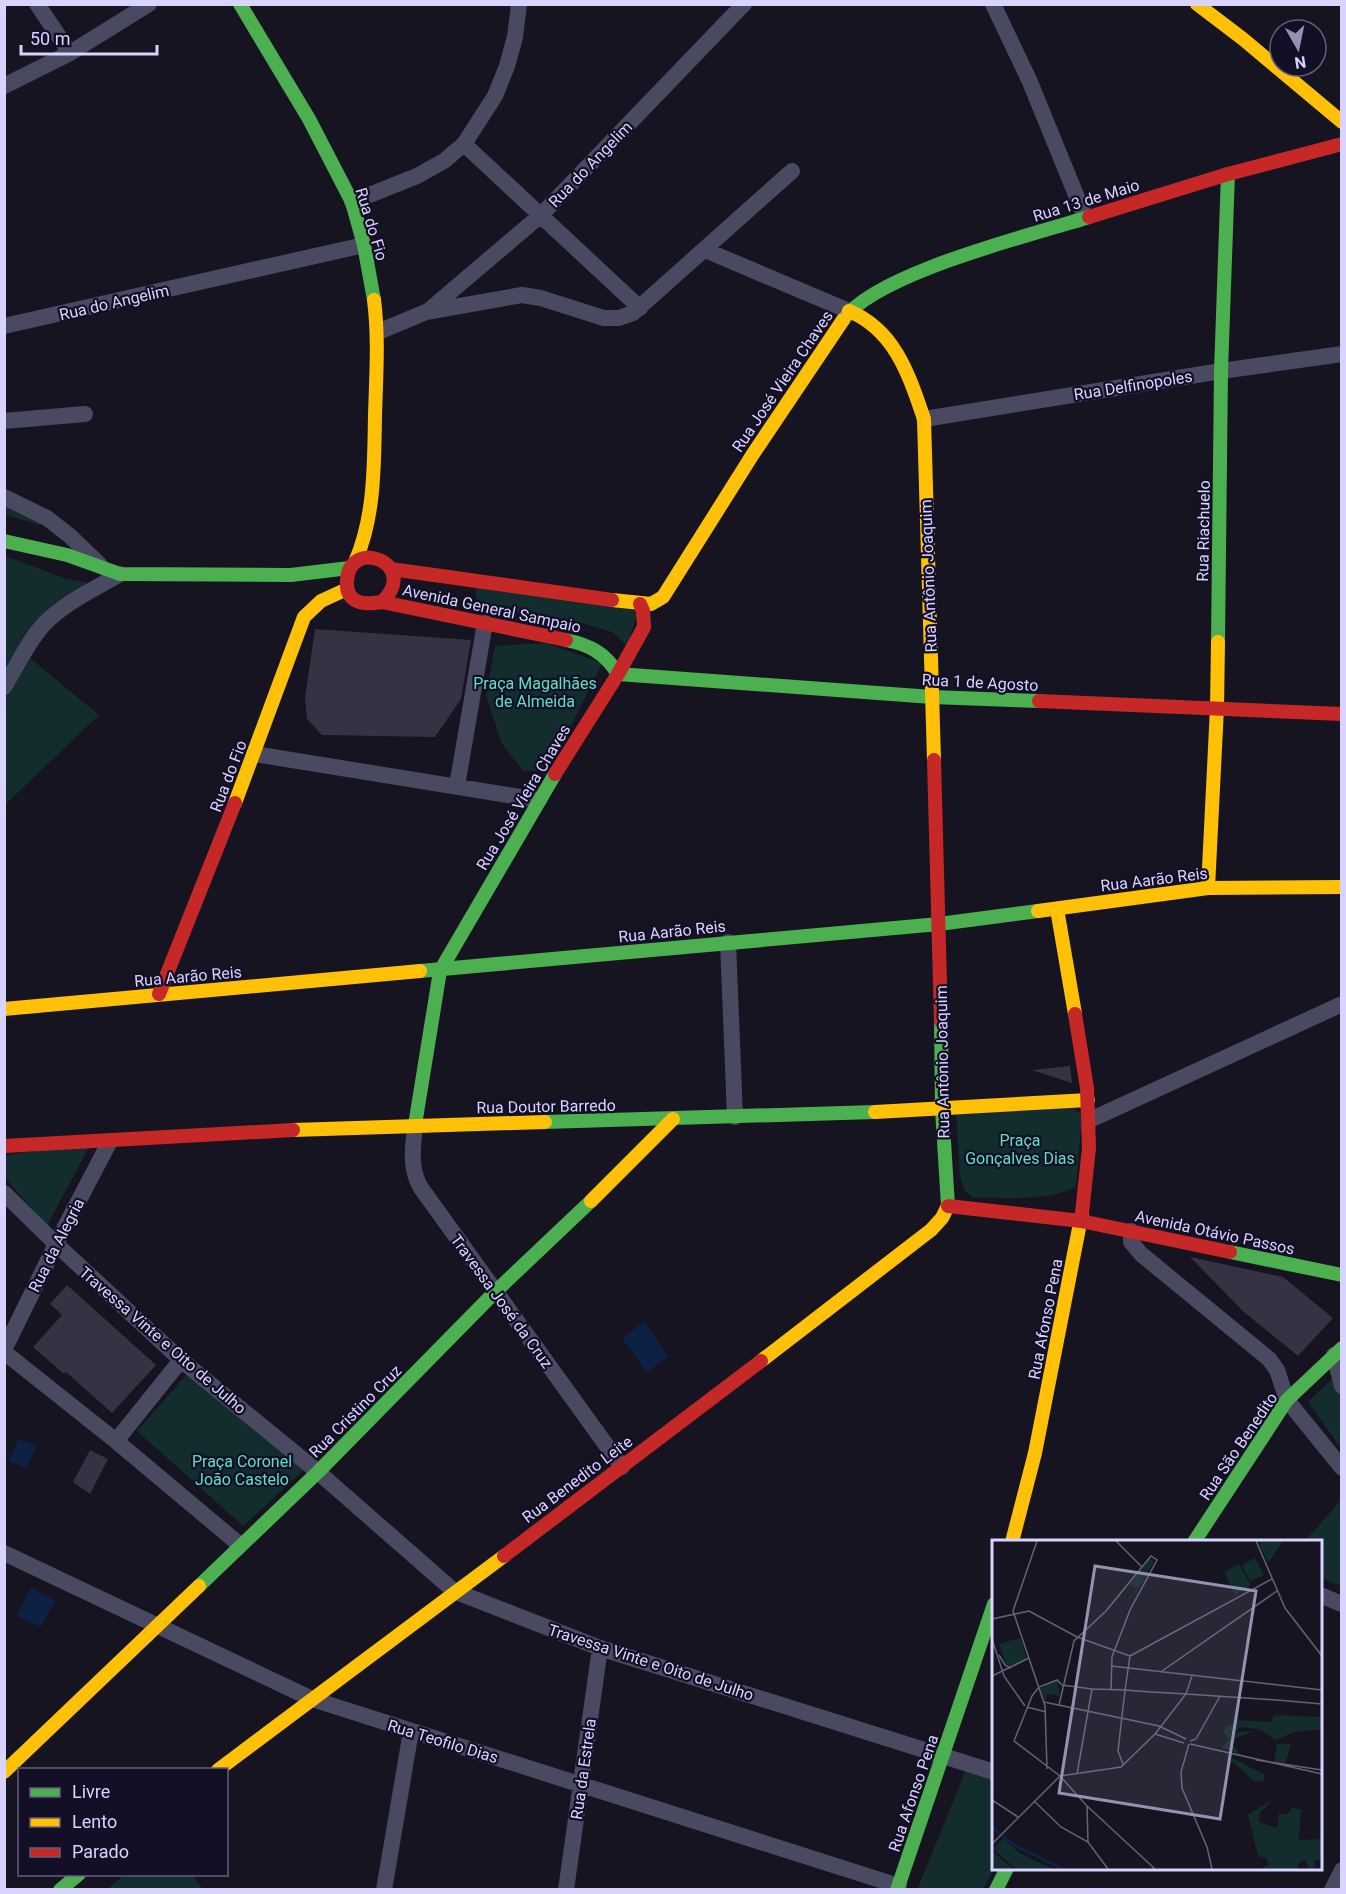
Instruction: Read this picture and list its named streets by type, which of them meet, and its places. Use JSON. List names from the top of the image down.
{
  "streets": {
    "main road": [
      "Rua 13 de Maio",
      "Rua do Fio",
      "Rua José Vieira Chaves",
      "Rua Riachuelo",
      "Rua Antônio Joaquim",
      "Avenida General Sampaio",
      "Rua 1 de Agosto",
      "Rua Aarão Reis",
      "Rua Doutor Barredo",
      "Avenida Otávio Passos",
      "Rua Afonso Pena",
      "Rua Cristino Cruz",
      "Rua São Benedito",
      "Rua Benedito Leite"
    ],
    "street": [
      "Rua do Angelim",
      "Rua Delfinopoles",
      "Rua da Alegria",
      "Travessa José da Cruz",
      "Travessa Vinte e Oito de Julho",
      "Rua Teofilo Dias",
      "Rua da Estrela"
    ]
  },
  "crossings": [
    ["Rua do Angelim", "Rua do Fio"],
    ["Rua 13 de Maio", "Rua José Vieira Chaves"],
    ["Rua 13 de Maio", "Rua Riachuelo"],
    ["Rua 13 de Maio", "Rua Antônio Joaquim"],
    ["Rua do Fio", "Avenida General Sampaio"],
    ["Rua do Fio", "Rua Aarão Reis"],
    ["Rua José Vieira Chaves", "Rua Antônio Joaquim"],
    ["Rua José Vieira Chaves", "Avenida General Sampaio"],
    ["Rua José Vieira Chaves", "Rua 1 de Agosto"],
    ["Rua José Vieira Chaves", "Rua Aarão Reis"],
    ["Rua José Vieira Chaves", "Rua Doutor Barredo"],
    ["Rua José Vieira Chaves", "Travessa José da Cruz"],
    ["Rua Delfinopoles", "Rua Riachuelo"],
    ["Rua Delfinopoles", "Rua Antônio Joaquim"],
    ["Rua Riachuelo", "Rua 1 de Agosto"],
    ["Rua Riachuelo", "Rua Aarão Reis"],
    ["Rua Antônio Joaquim", "Rua 1 de Agosto"],
    ["Rua Antônio Joaquim", "Rua Aarão Reis"],
    ["Rua Antônio Joaquim", "Rua Doutor Barredo"],
    ["Rua Antônio Joaquim", "Avenida Otávio Passos"],
    ["Rua Antônio Joaquim", "Rua Benedito Leite"],
    ["Avenida General Sampaio", "Rua 1 de Agosto"],
    ["Rua Aarão Reis", "Rua Afonso Pena"],
    ["Rua Doutor Barredo", "Rua da Alegria"],
    ["Rua Doutor Barredo", "Travessa José da Cruz"],
    ["Rua Doutor Barredo", "Rua Afonso Pena"],
    ["Rua Doutor Barredo", "Rua Cristino Cruz"],
    ["Avenida Otávio Passos", "Rua Afonso Pena"],
    ["Avenida Otávio Passos", "Rua Benedito Leite"],
    ["Rua da Alegria", "Travessa Vinte e Oito de Julho"],
    ["Travessa José da Cruz", "Rua Cristino Cruz"],
    ["Travessa José da Cruz", "Rua Benedito Leite"],
    ["Rua Afonso Pena", "Travessa Vinte e Oito de Julho"],
    ["Rua Afonso Pena", "Rua Teofilo Dias"],
    ["Travessa Vinte e Oito de Julho", "Rua Cristino Cruz"],
    ["Travessa Vinte e Oito de Julho", "Rua Benedito Leite"],
    ["Travessa Vinte e Oito de Julho", "Rua da Estrela"],
    ["Rua Cristino Cruz", "Rua Teofilo Dias"],
    ["Rua Benedito Leite", "Rua Teofilo Dias"],
    ["Rua Teofilo Dias", "Rua da Estrela"]
  ],
  "parks": ["Praça Magalhães de Almeida", "Praça Gonçalves Dias", "Praça Coronel João Castelo"],
  "legend": ["Livre", "Lento", "Parado"],
  "scale_bar": "50 m",
  "north": "bottom"
}
